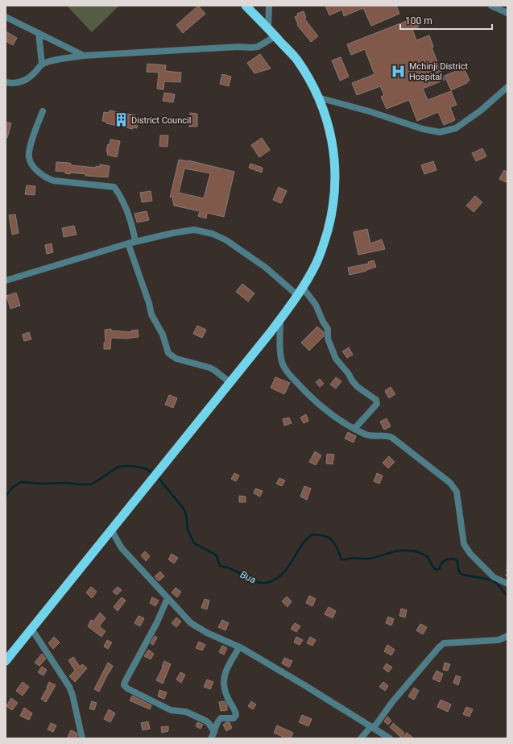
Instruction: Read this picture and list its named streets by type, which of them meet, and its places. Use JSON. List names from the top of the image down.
{
  "water": ["Bua"],
  "places": {
    "hospital": ["Mchinji District Hospital"],
    "building": ["District Council"]
  },
  "scale_bar": "100 m"
}
